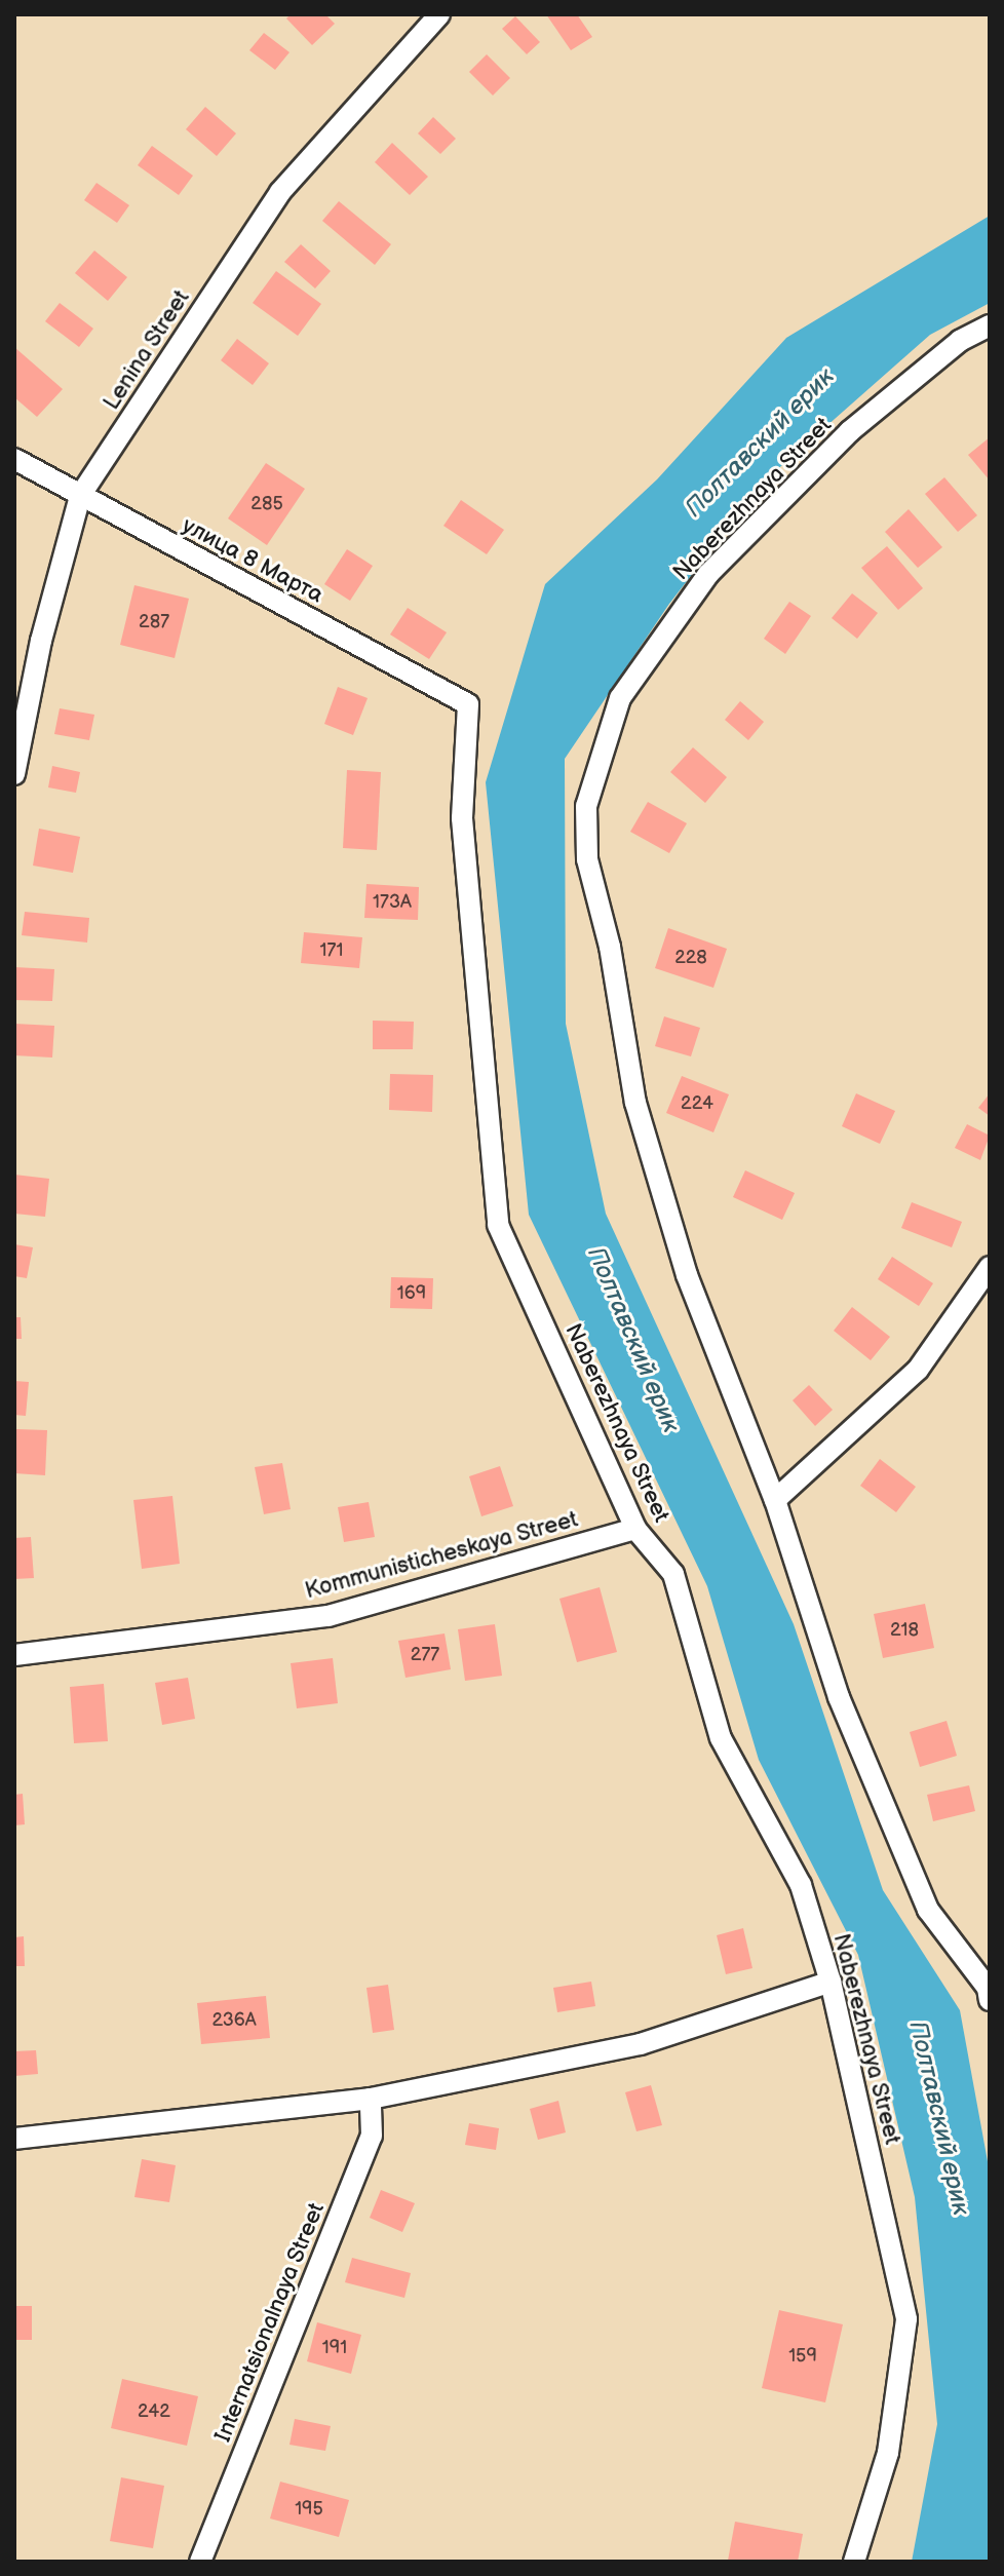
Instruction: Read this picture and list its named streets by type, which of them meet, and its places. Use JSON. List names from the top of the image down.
{
  "streets": {
    "street": [
      "Lenina Street",
      "Naberezhnaya Street",
      "улица 8 Марта",
      "Kommunisticheskaya Street",
      "Internatsionalnaya Street"
    ]
  },
  "crossings": [
    ["Lenina Street", "улица 8 Марта"],
    ["Naberezhnaya Street", "улица 8 Марта"],
    ["Naberezhnaya Street", "Kommunisticheskaya Street"]
  ],
  "water": ["Полтавский ерик"],
  "house_numbers": [
    "285",
    "287",
    "173А",
    "171",
    "228",
    "224",
    "169",
    "218",
    "277",
    "236А",
    "191",
    "159",
    "242",
    "195"
  ]
}
